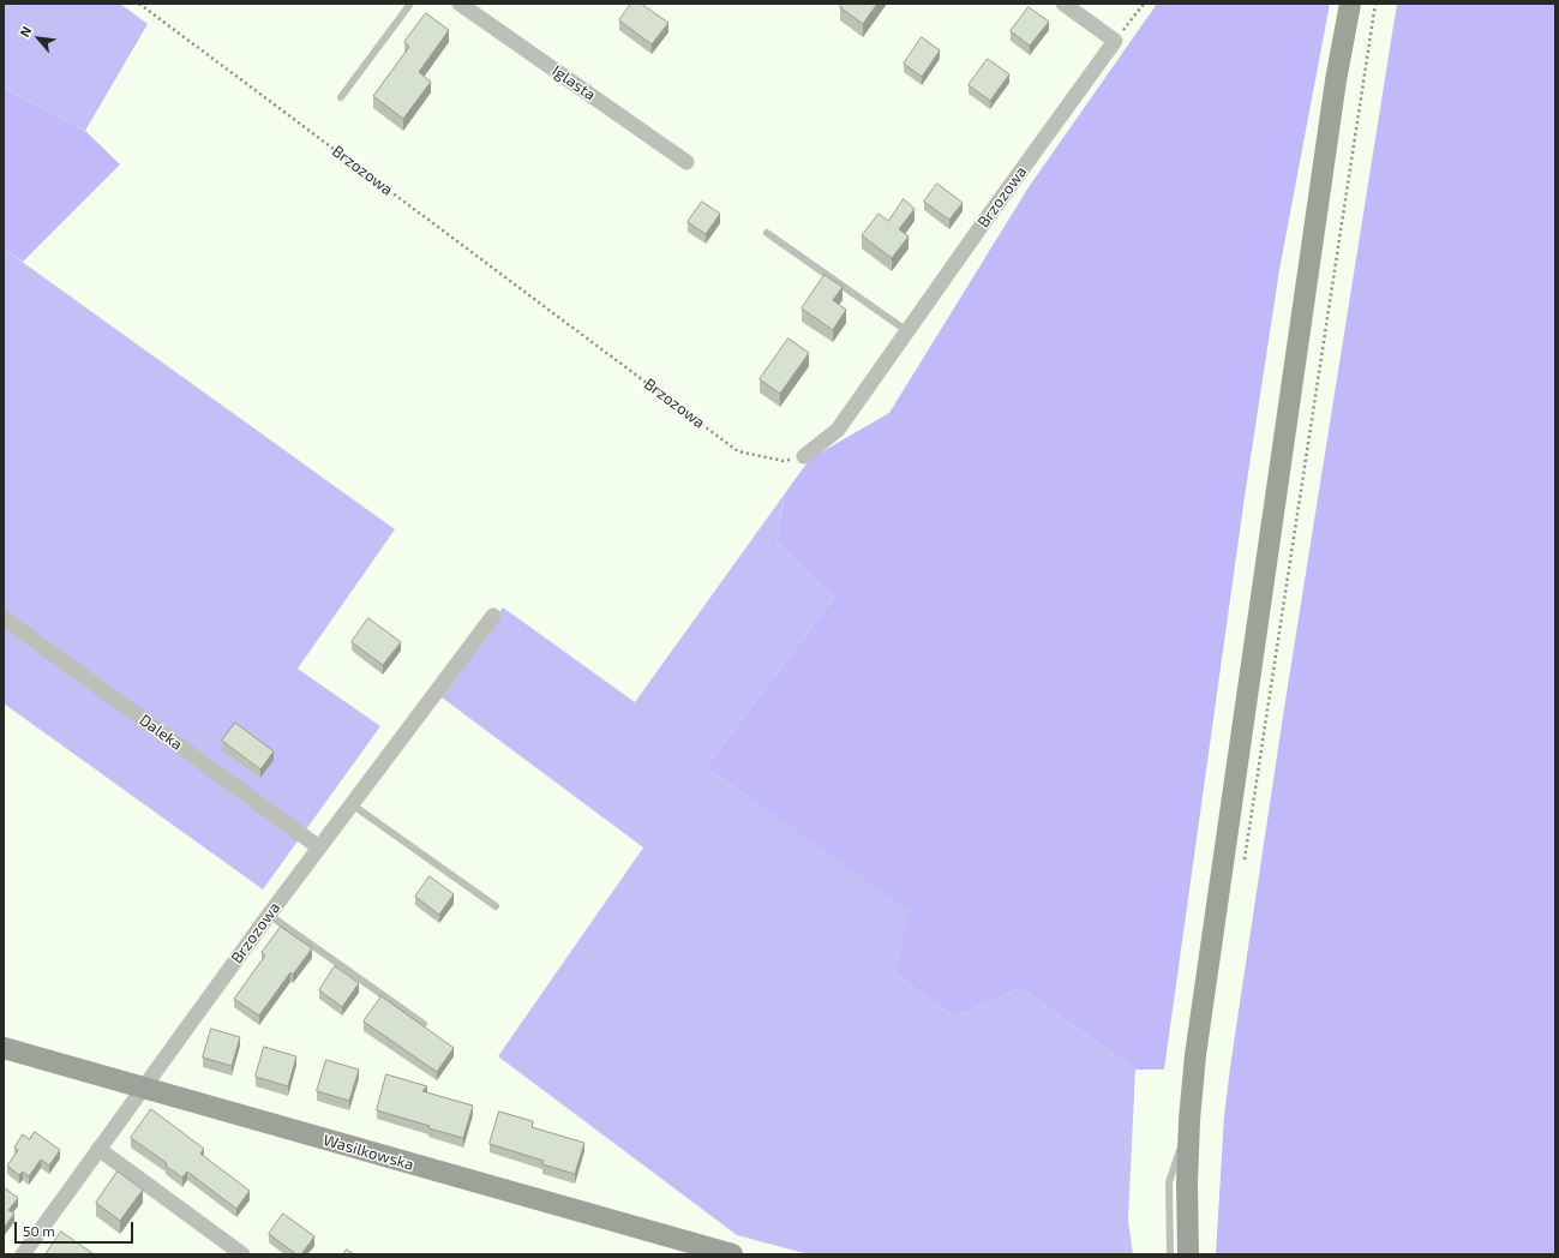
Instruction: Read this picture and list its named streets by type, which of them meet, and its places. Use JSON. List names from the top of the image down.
{
  "streets": {
    "main road": ["Wasilkowska"],
    "street": ["Iglasta", "Brzozowa", "Daleka"]
  },
  "crossings": [
    ["Brzozowa", "Daleka"],
    ["Brzozowa", "Wasilkowska"]
  ],
  "scale_bar": "50 m",
  "north": "top left"
}
